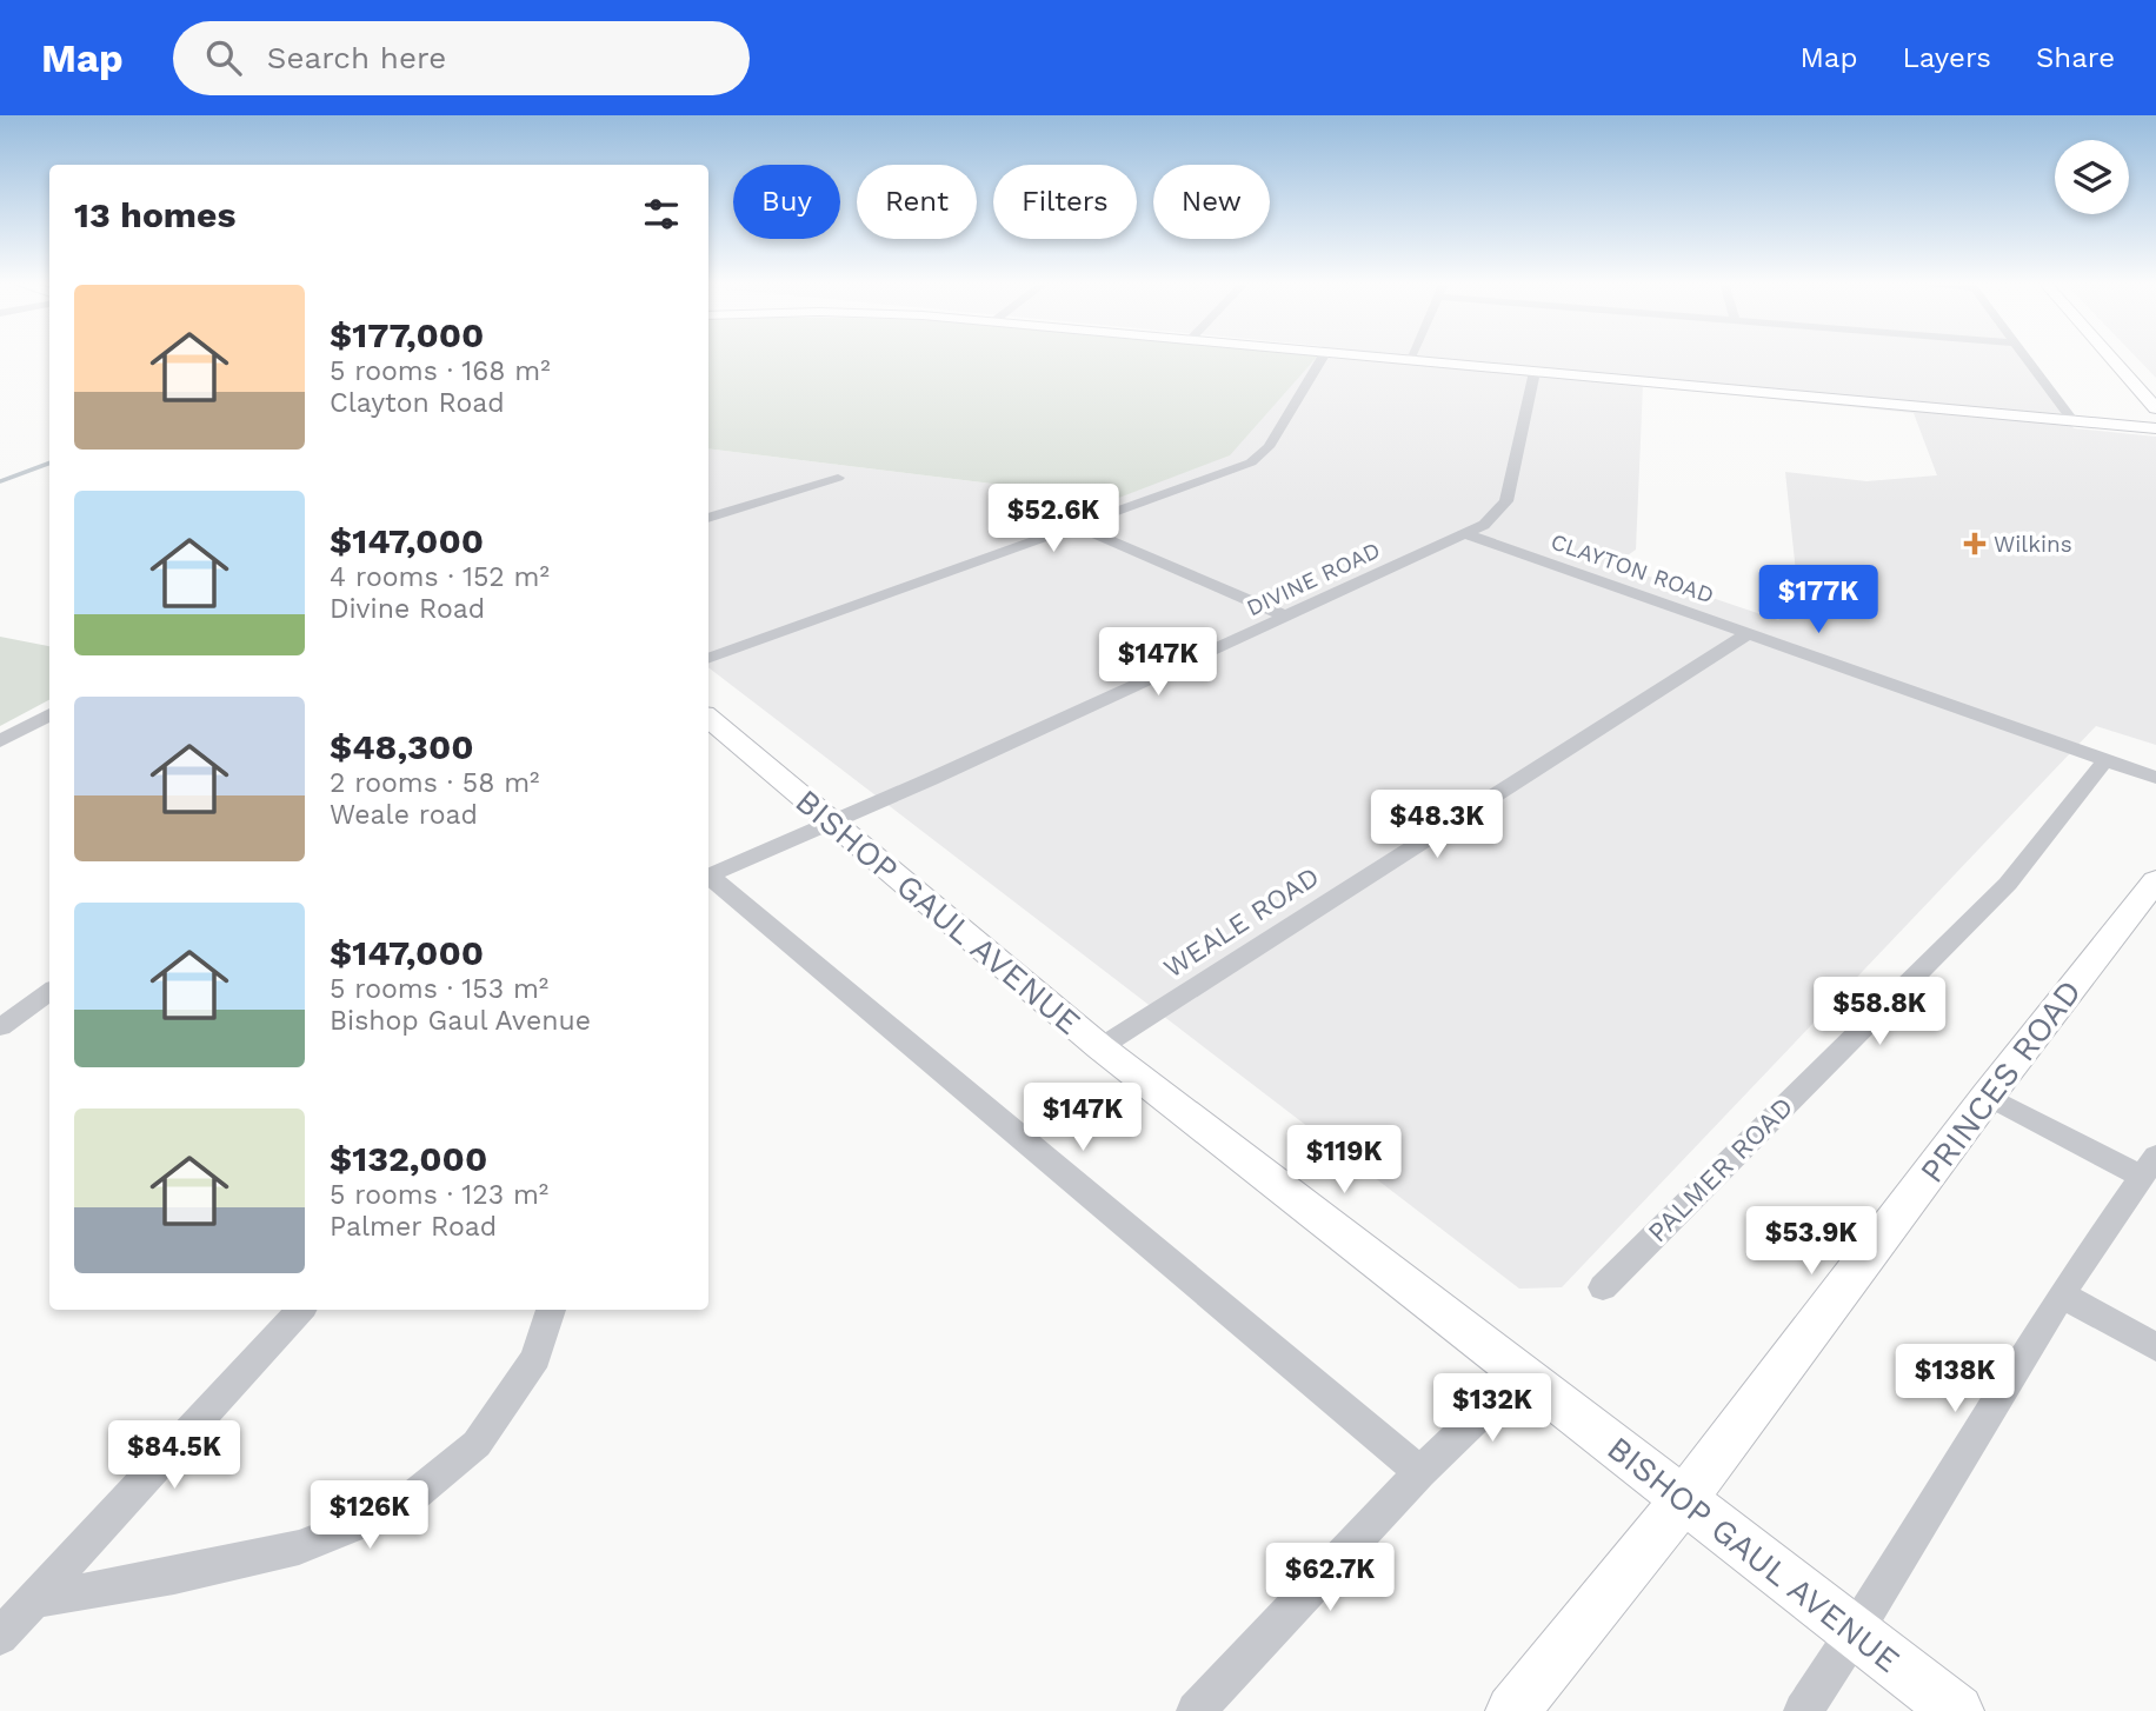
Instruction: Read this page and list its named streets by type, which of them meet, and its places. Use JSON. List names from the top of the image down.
{
  "streets": {
    "main road": ["BISHOP GAUL AVENUE", "PRINCES ROAD"],
    "street": [
      "CLAYTON ROAD",
      "DIVINE ROAD",
      "WEALE ROAD",
      "PALMER ROAD"
    ]
  },
  "crossings": [
    ["CLAYTON ROAD", "DIVINE ROAD"],
    ["CLAYTON ROAD", "WEALE ROAD"],
    ["CLAYTON ROAD", "PALMER ROAD"],
    ["DIVINE ROAD", "BISHOP GAUL AVENUE"],
    ["BISHOP GAUL AVENUE", "WEALE ROAD"],
    ["BISHOP GAUL AVENUE", "PRINCES ROAD"]
  ],
  "places": {
    "health": ["Wilkins"]
  },
  "page": {
    "header": "Map",
    "search": "Search here",
    "nav": ["Map", "Layers", "Share"],
    "chip": [
      "Buy",
      "Rent",
      "Filters",
      "New"
    ],
    "heading": "13 homes",
    "list": [
      {
        "name": "$177,000",
        "note": "5 rooms · 168 m² · Clayton Road"
      },
      {
        "name": "$147,000",
        "note": "4 rooms · 152 m² · Divine Road"
      },
      {
        "name": "$48,300",
        "note": "2 rooms · 58 m² · Weale road"
      },
      {
        "name": "$147,000",
        "note": "5 rooms · 153 m² · Bishop Gaul Avenue"
      },
      {
        "name": "$132,000",
        "note": "5 rooms · 123 m² · Palmer Road"
      }
    ],
    "price": [
      "$52.6K",
      "$177K",
      "$147K",
      "$48.3K",
      "$58.8K",
      "$147K",
      "$119K",
      "$53.9K",
      "$138K",
      "$132K",
      "$84.5K",
      "$126K",
      "$62.7K"
    ]
  }
}
